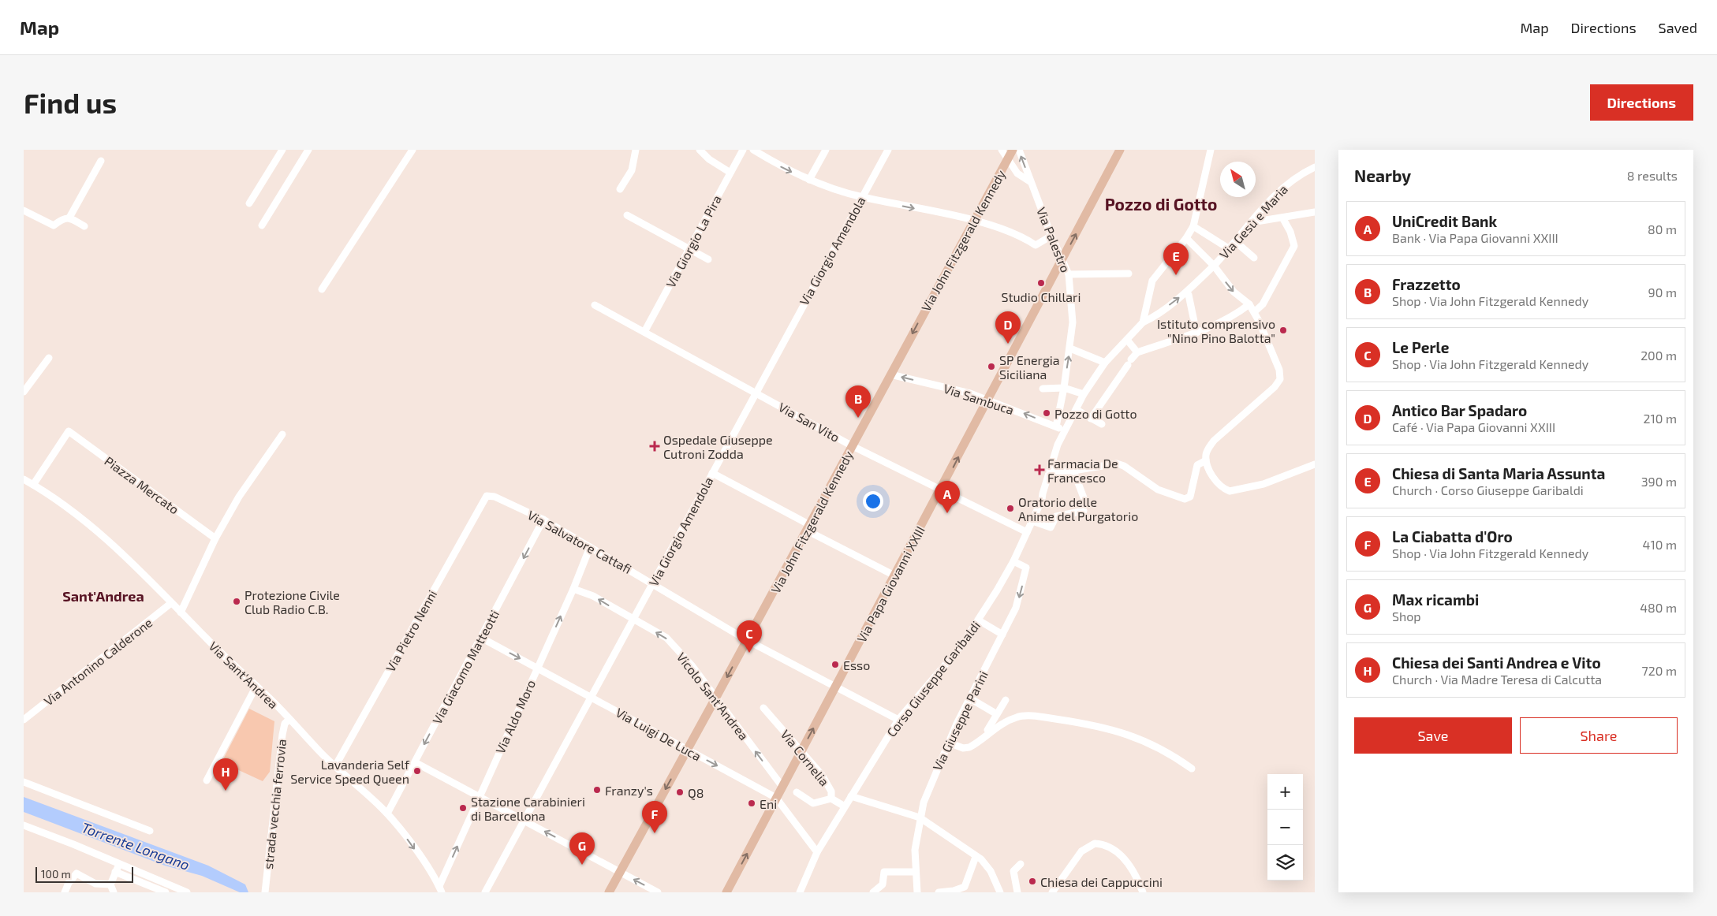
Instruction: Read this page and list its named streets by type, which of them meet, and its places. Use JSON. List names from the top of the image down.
{
  "streets": {
    "main road": ["Via John Fitzgerald Kennedy", "Via Papa Giovanni XXIII"],
    "street": [
      "Via Gesù e Maria",
      "Via Palestro",
      "Via Giorgio La Pira",
      "Via Giorgio Amendola",
      "Via Sambuca",
      "Via San Vito",
      "Piazza Mercato",
      "Via Salvatore Cattafi",
      "Via Pietro Nenni",
      "Via Antonino Calderone",
      "Via Giacomo Matteotti",
      "Via Sant'Andrea",
      "Corso Giuseppe Garibaldi",
      "Vicolo Sant'Andrea",
      "Via Aldo Moro",
      "Via Giuseppe Parini",
      "Via Luigi De Luca",
      "Via Cornelia",
      "strada vecchia ferrovia"
    ]
  },
  "crossings": [
    ["Via Gesù e Maria", "Corso Giuseppe Garibaldi"],
    ["Via Palestro", "Via Sambuca"],
    ["Via Palestro", "Via Papa Giovanni XXIII"],
    ["Via John Fitzgerald Kennedy", "Via Sambuca"],
    ["Via John Fitzgerald Kennedy", "Via San Vito"],
    ["Via John Fitzgerald Kennedy", "Via Salvatore Cattafi"],
    ["Via John Fitzgerald Kennedy", "Vicolo Sant'Andrea"],
    ["Via John Fitzgerald Kennedy", "Via Luigi De Luca"],
    ["Via Giorgio La Pira", "Via San Vito"],
    ["Via Giorgio Amendola", "Via San Vito"],
    ["Via Giorgio Amendola", "Via Salvatore Cattafi"],
    ["Via Giorgio Amendola", "Vicolo Sant'Andrea"],
    ["Via Giorgio Amendola", "Via Luigi De Luca"],
    ["Via Sambuca", "Via Papa Giovanni XXIII"],
    ["Via Sambuca", "Corso Giuseppe Garibaldi"],
    ["Via San Vito", "Via Papa Giovanni XXIII"],
    ["Via San Vito", "Corso Giuseppe Garibaldi"],
    ["Piazza Mercato", "Via Sant'Andrea"],
    ["Via Salvatore Cattafi", "Via Papa Giovanni XXIII"],
    ["Via Salvatore Cattafi", "Via Pietro Nenni"],
    ["Via Salvatore Cattafi", "Via Giacomo Matteotti"],
    ["Via Salvatore Cattafi", "Corso Giuseppe Garibaldi"],
    ["Via Salvatore Cattafi", "Via Aldo Moro"],
    ["Via Papa Giovanni XXIII", "Vicolo Sant'Andrea"],
    ["Via Papa Giovanni XXIII", "Via Luigi De Luca"],
    ["Via Papa Giovanni XXIII", "Via Cornelia"],
    ["Via Pietro Nenni", "Via Sant'Andrea"],
    ["Via Antonino Calderone", "Via Sant'Andrea"],
    ["Via Giacomo Matteotti", "Via Sant'Andrea"],
    ["Via Giacomo Matteotti", "Via Luigi De Luca"],
    ["Via Sant'Andrea", "Via Aldo Moro"],
    ["Via Sant'Andrea", "strada vecchia ferrovia"],
    ["Corso Giuseppe Garibaldi", "Via Giuseppe Parini"],
    ["Corso Giuseppe Garibaldi", "Via Luigi De Luca"],
    ["Corso Giuseppe Garibaldi", "Via Cornelia"],
    ["Vicolo Sant'Andrea", "Via Aldo Moro"],
    ["Via Aldo Moro", "Via Luigi De Luca"]
  ],
  "one_way": [
    "Via John Fitzgerald Kennedy",
    "Via Sambuca",
    "Via Papa Giovanni XXIII",
    "Via Giacomo Matteotti",
    "Vicolo Sant'Andrea",
    "Via Aldo Moro",
    "Via Luigi De Luca"
  ],
  "districts": ["Pozzo di Gotto", "Sant'Andrea"],
  "water": ["Torrente Longano"],
  "places": {
    "other": [
      "Studio Chillari",
      "Istituto comprensivo \"Nino Pino Balotta\"",
      "SP Energia Siciliana",
      "Pozzo di Gotto",
      "Oratorio delle Anime del Purgatorio",
      "Protezione Civile Club Radio C.B.",
      "Esso",
      "Lavanderia Self Service Speed Queen",
      "Franzy's",
      "Q8",
      "Eni",
      "Stazione Carabinieri di Barcellona",
      "Chiesa dei Cappuccini"
    ],
    "health": ["Ospedale Giuseppe Cutroni Zodda", "Farmacia De Francesco"]
  },
  "scale_bar": "100 m",
  "north": "top left",
  "page": {
    "header": "Map",
    "nav": ["Map", "Directions", "Saved"],
    "buttons": [
      "Directions",
      ["Save", "Share"]
    ],
    "title": "Find us",
    "heading": ["Nearby", "8 results"],
    "list": [
      {
        "mark": "A",
        "name": "UniCredit Bank",
        "note": "Bank · Via Papa Giovanni XXIII",
        "value": "80 m"
      },
      {
        "mark": "B",
        "name": "Frazzetto",
        "note": "Shop · Via John Fitzgerald Kennedy",
        "value": "90 m"
      },
      {
        "mark": "C",
        "name": "Le Perle",
        "note": "Shop · Via John Fitzgerald Kennedy",
        "value": "200 m"
      },
      {
        "mark": "D",
        "name": "Antico Bar Spadaro",
        "note": "Café · Via Papa Giovanni XXIII",
        "value": "210 m"
      },
      {
        "mark": "E",
        "name": "Chiesa di Santa Maria Assunta",
        "note": "Church · Corso Giuseppe Garibaldi",
        "value": "390 m"
      },
      {
        "mark": "F",
        "name": "La Ciabatta d'Oro",
        "note": "Shop · Via John Fitzgerald Kennedy",
        "value": "410 m"
      },
      {
        "mark": "G",
        "name": "Max ricambi",
        "note": "Shop",
        "value": "480 m"
      },
      {
        "mark": "H",
        "name": "Chiesa dei Santi Andrea e Vito",
        "note": "Church · Via Madre Teresa di Calcutta",
        "value": "720 m"
      }
    ],
    "pins": [
      "E",
      "D",
      "B",
      "A",
      "C",
      "H",
      "F",
      "G"
    ],
    "map_buttons": ["+", "−"],
    "scale": "100 m"
  }
}
